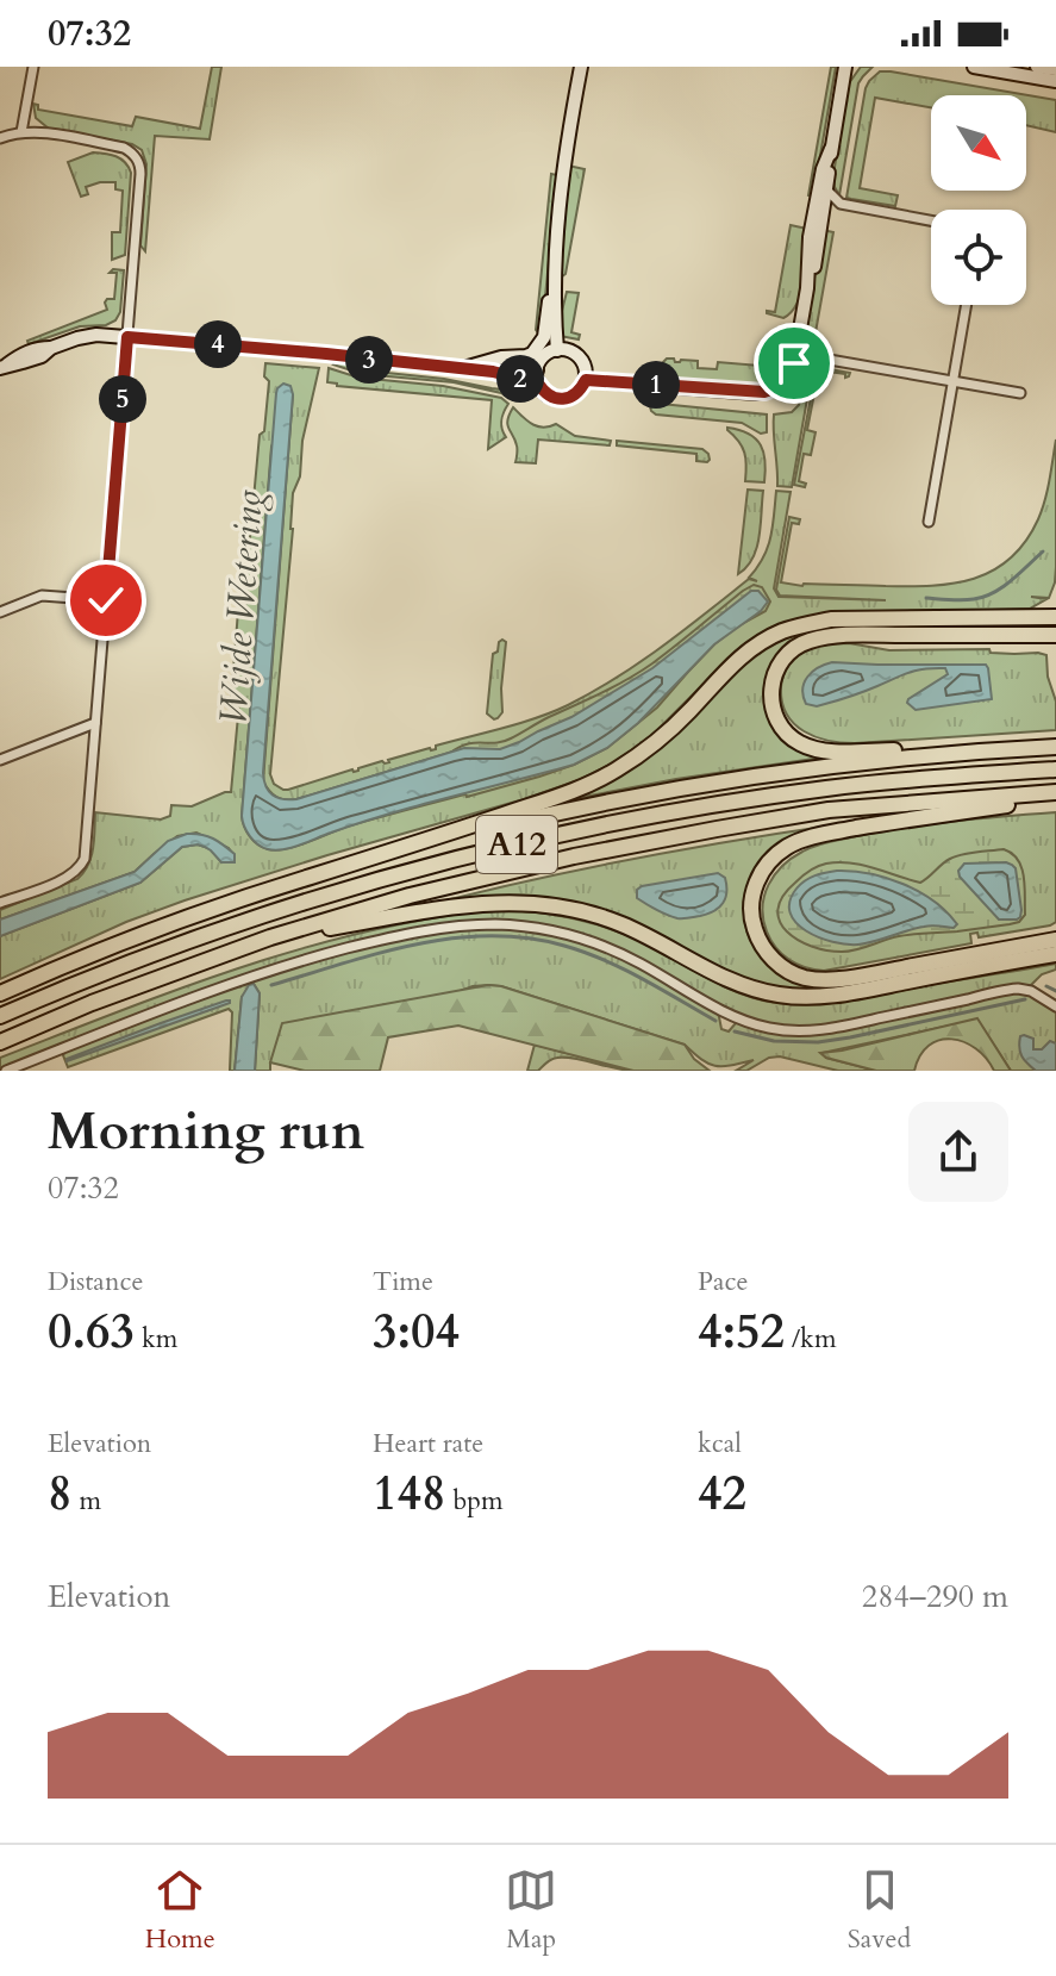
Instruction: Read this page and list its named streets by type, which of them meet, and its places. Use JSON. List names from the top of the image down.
{
  "streets": {
    "highway": ["A12"]
  },
  "water": ["Wijde Wetering"],
  "north": "bottom right",
  "page": {
    "status": "07:32",
    "pins": [
      "4",
      "3",
      "2",
      "1",
      "5"
    ],
    "heading": ["Morning run", "07:32"],
    "stats": [
      ["Distance", "0.63 km"],
      ["Time", "3:04"],
      ["Pace", "4:52 /km"],
      ["Elevation", "8 m"],
      ["Heart rate", "148 bpm"],
      ["kcal", "42"]
    ],
    "chart": ["Elevation", "284–290 m"],
    "tabs": ["Home", "Map", "Saved"]
  }
}
